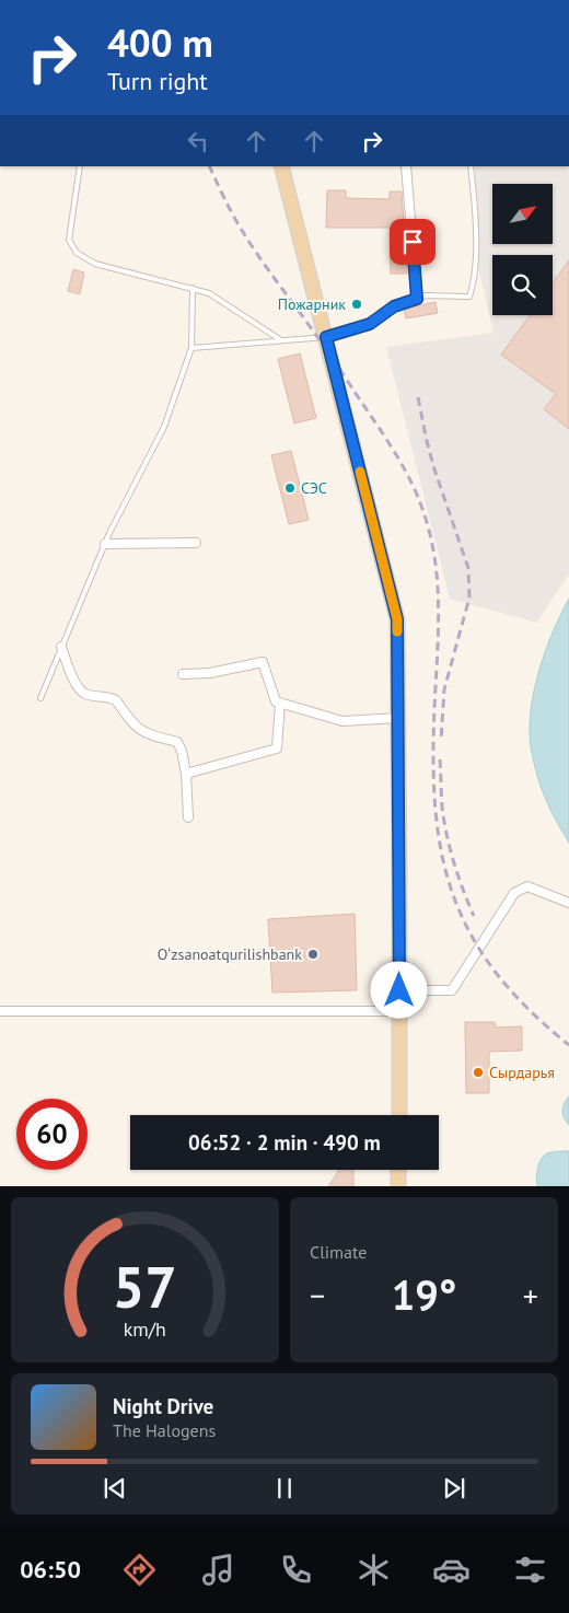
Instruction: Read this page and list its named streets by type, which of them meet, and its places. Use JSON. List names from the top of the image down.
{
  "places": [
    "Пожарник",
    "СЭС",
    "Oʻzsanoatqurilishbank",
    "Сырдарья"
  ],
  "north": "top right",
  "page": {
    "turn": ["400 m", "Turn right"],
    "limit": "60",
    "trip": "06:52 · 2 min · 490 m",
    "tile": "Climate",
    "heat": ["−", "19°", "+"],
    "song": ["Night Drive", "The Halogens"],
    "tabs": "06:50",
    "gauge": ["57", "km/h"]
  }
}
